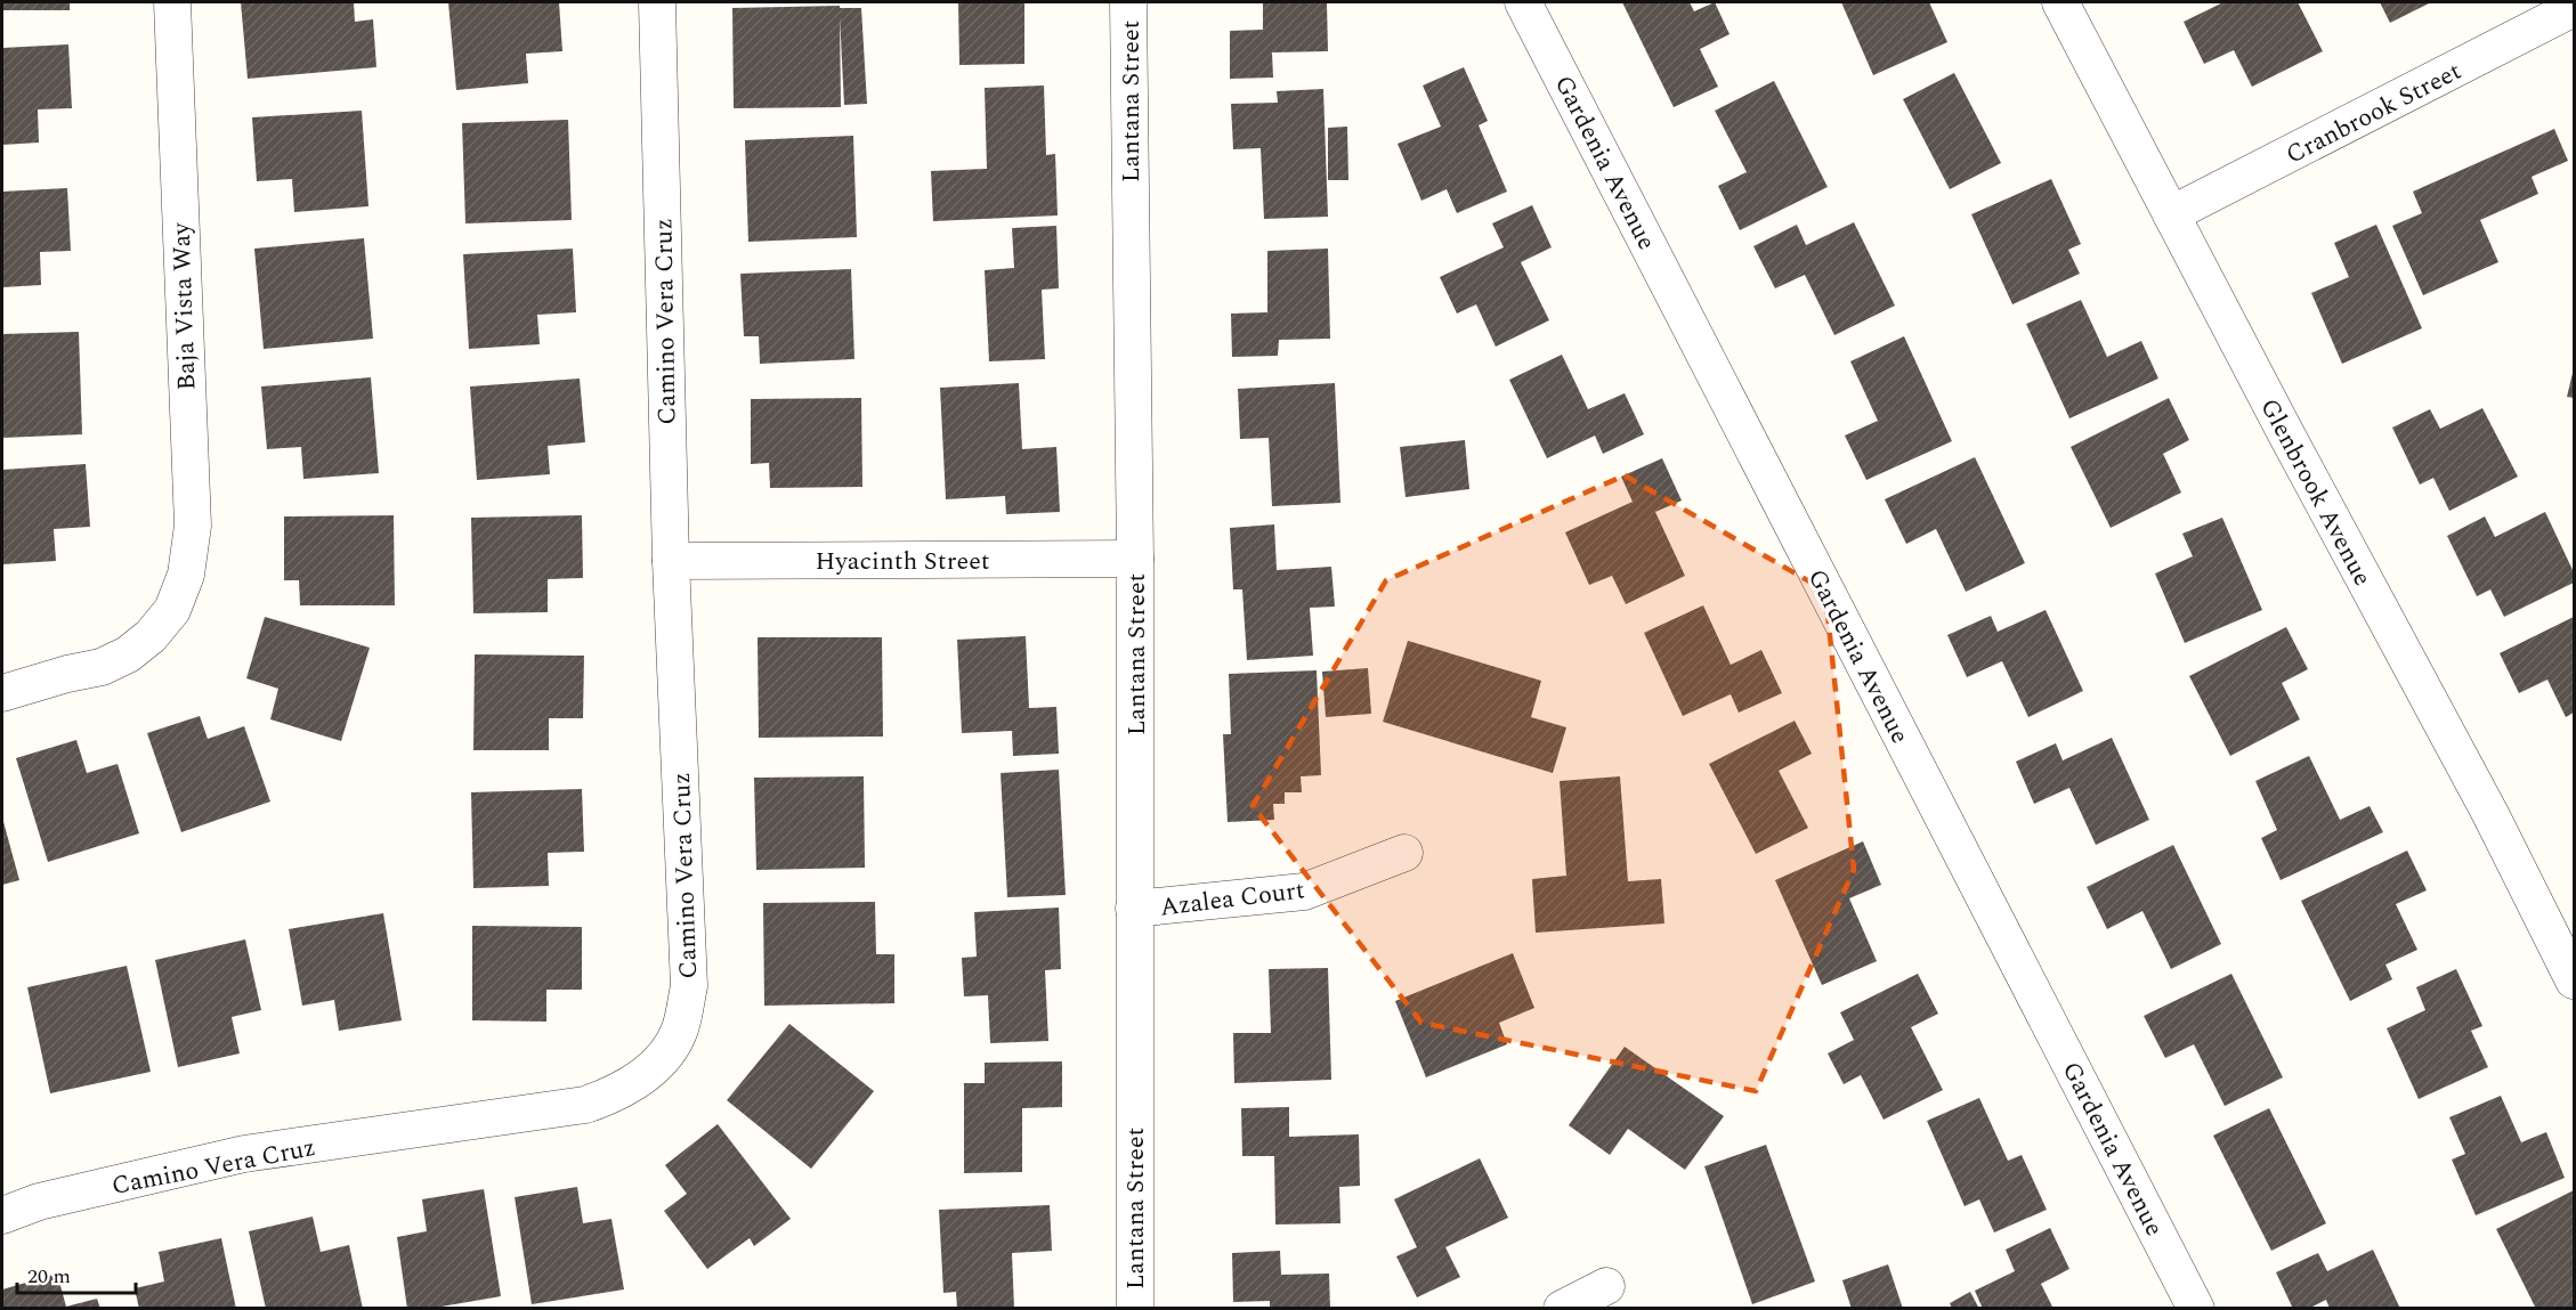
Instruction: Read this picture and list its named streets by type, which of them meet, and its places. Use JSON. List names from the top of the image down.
{
  "streets": {
    "street": [
      "Lantana Street",
      "Cranbrook Street",
      "Gardenia Avenue",
      "Baja Vista Way",
      "Camino Vera Cruz",
      "Glenbrook Avenue",
      "Hyacinth Street",
      "Azalea Court"
    ]
  },
  "crossings": [
    ["Lantana Street", "Hyacinth Street"],
    ["Lantana Street", "Azalea Court"],
    ["Cranbrook Street", "Glenbrook Avenue"],
    ["Camino Vera Cruz", "Hyacinth Street"]
  ],
  "scale_bar": "20 m"
}
